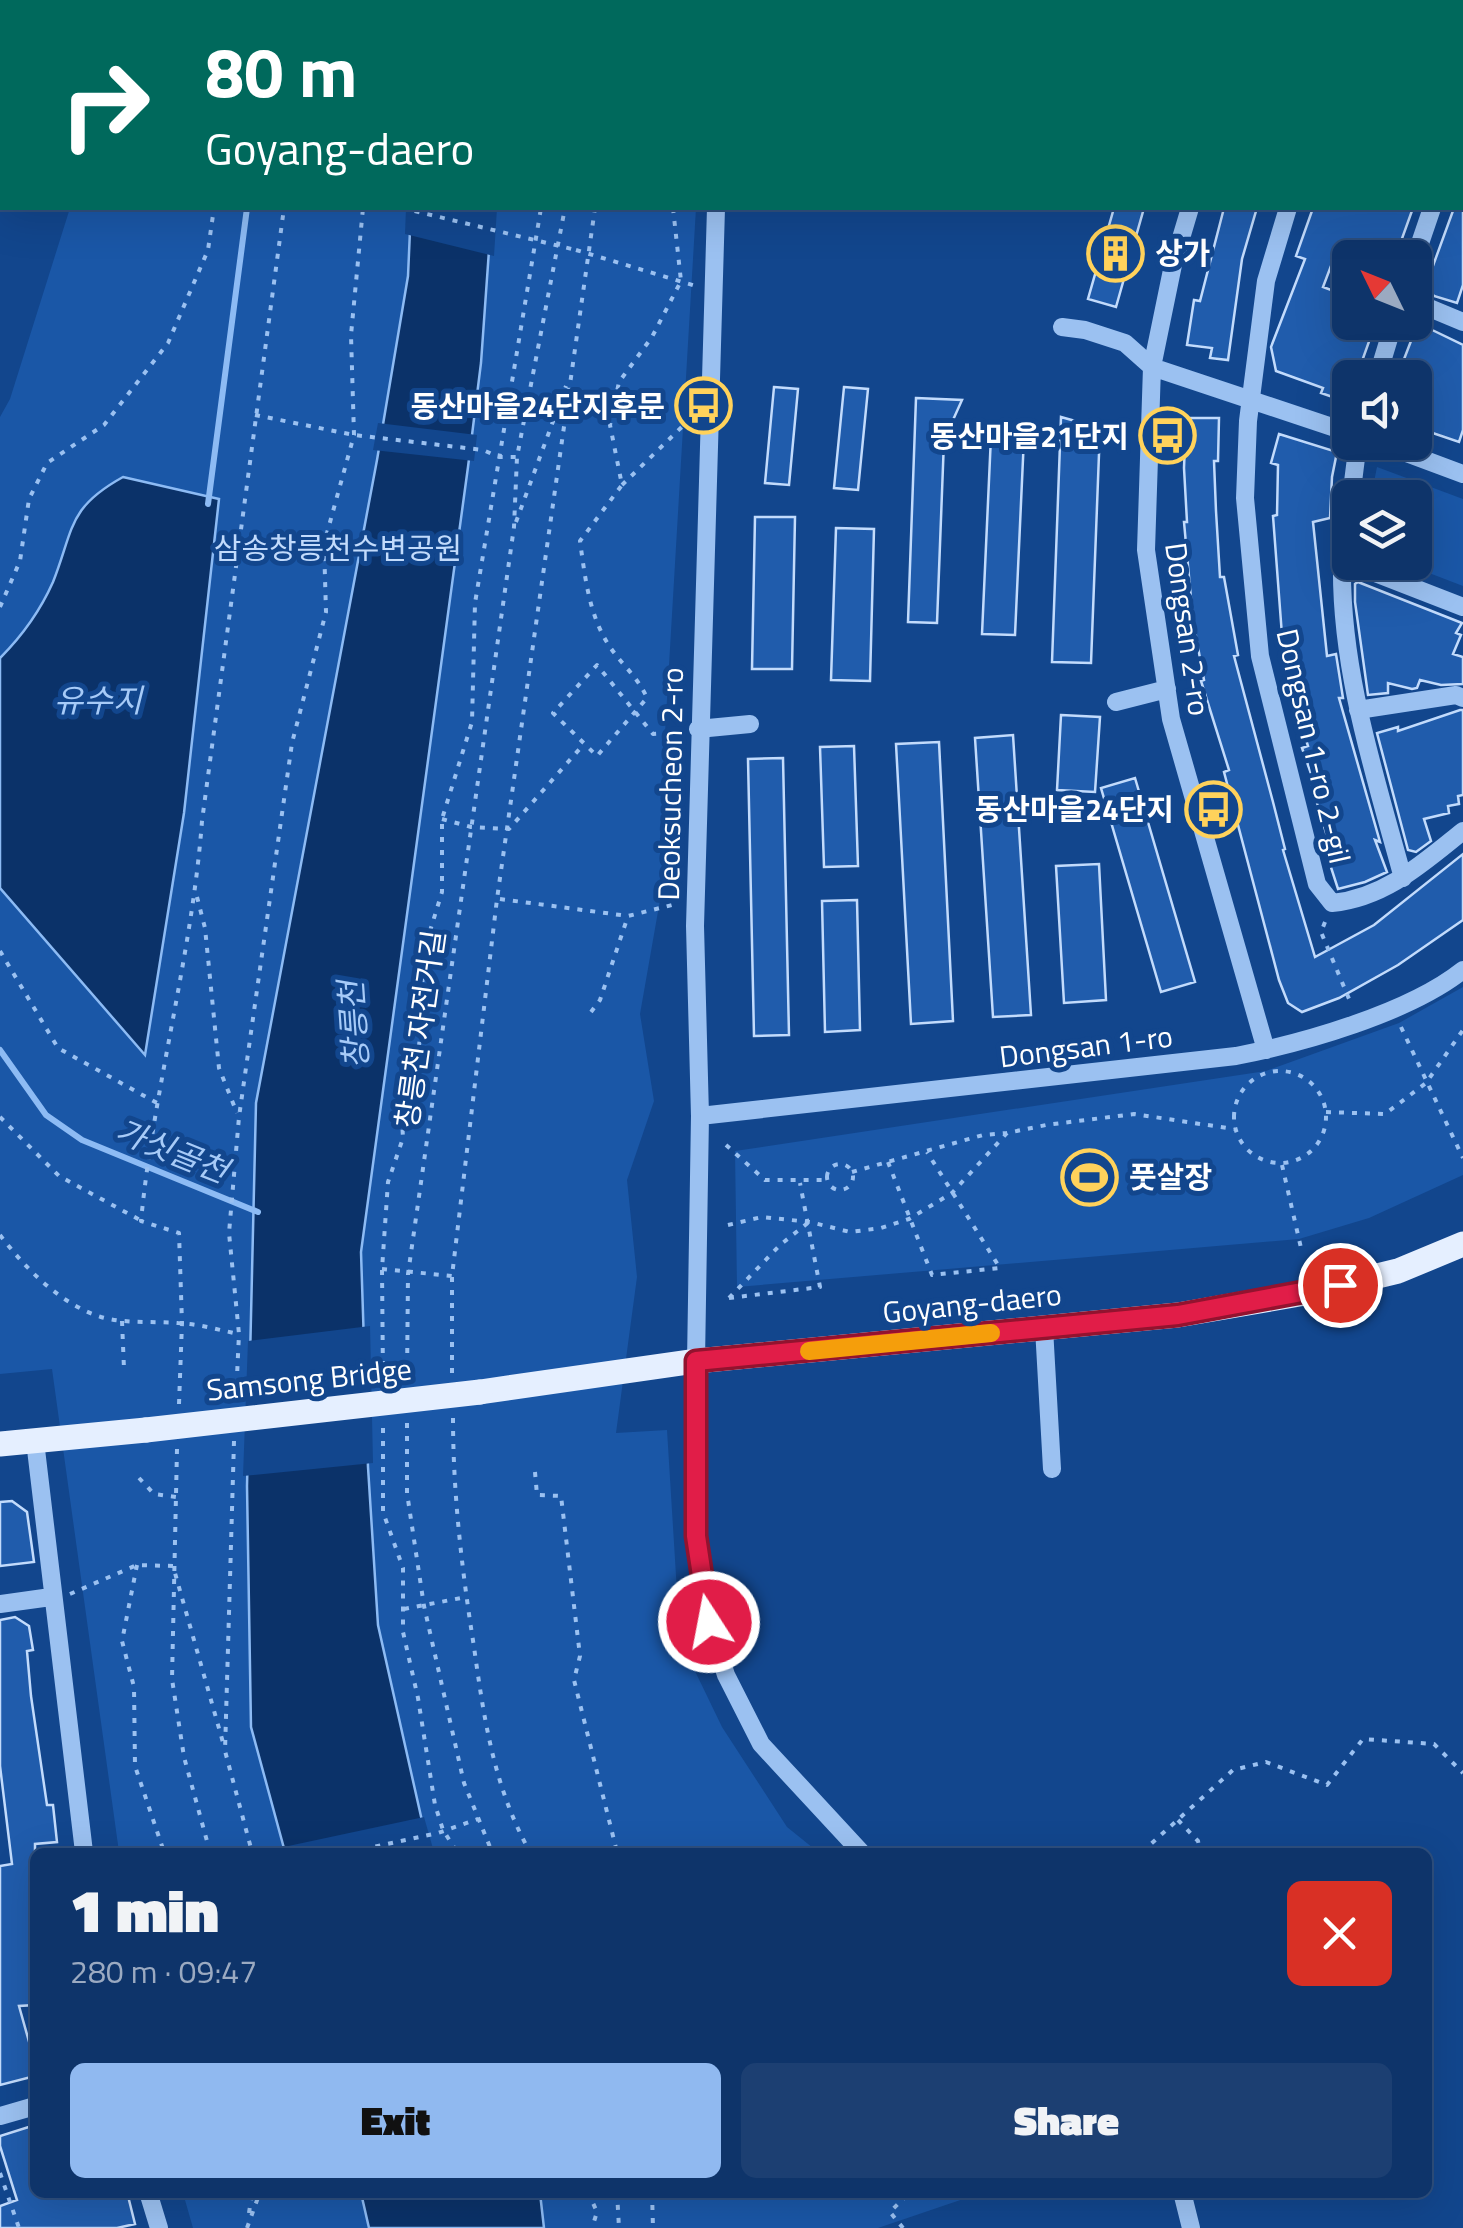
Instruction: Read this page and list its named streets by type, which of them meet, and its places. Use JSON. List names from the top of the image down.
{
  "streets": {
    "main road": ["Goyang-daero", "Samsong Bridge"],
    "street": [
      "Dongsan 2-ro",
      "Dongsan 1-ro 2-gil",
      "Deoksucheon 2-ro",
      "Dongsan 1-ro"
    ],
    "path": ["창릉천 자전거길"]
  },
  "crossings": [
    ["Dongsan 2-ro", "Dongsan 1-ro"],
    ["Deoksucheon 2-ro", "Dongsan 1-ro"],
    ["Deoksucheon 2-ro", "Goyang-daero"],
    ["Goyang-daero", "Samsong Bridge"]
  ],
  "water": ["유수지", "창릉천", "가싯골천"],
  "parks": ["삼송창릉천수변공원"],
  "places": {
    "building": ["상가"],
    "bus stop": ["동산마을24단지후문", "동산마을21단지", "동산마을24단지"],
    "sports": ["풋살장"]
  },
  "north": "top left",
  "page": {
    "turn": ["80 m", "Goyang-daero"],
    "heading": ["1 min", "280 m · 09:47"],
    "buttons": ["Exit", "Share"]
  }
}
